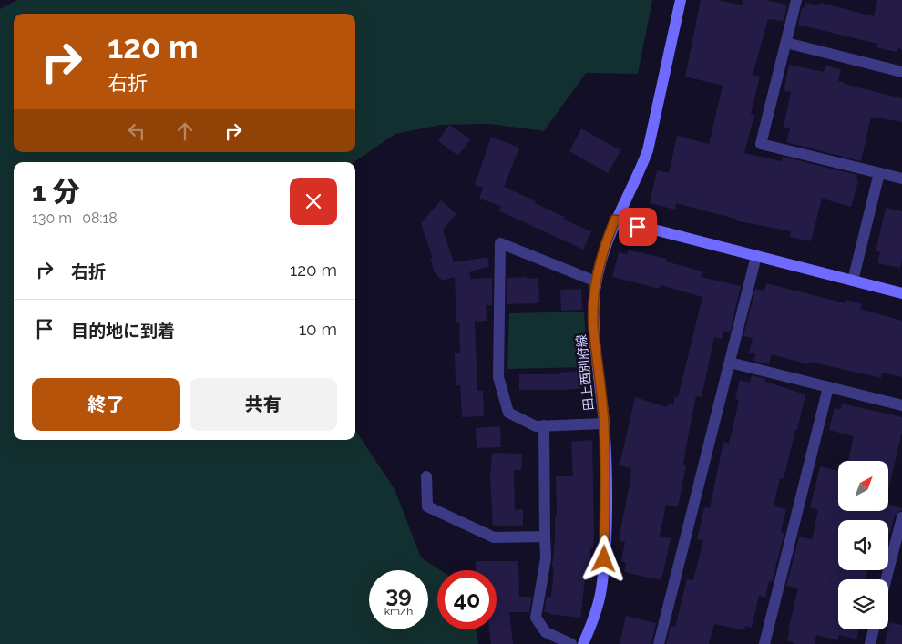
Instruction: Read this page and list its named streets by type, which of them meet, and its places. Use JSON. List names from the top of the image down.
{
  "streets": {
    "street": ["田上西別府線"]
  },
  "north": "top right",
  "page": {
    "turn": ["120 m", "右折"],
    "heading": ["1 分", "130 m · 08:18"],
    "list": [
      {
        "name": "右折",
        "value": "120 m"
      },
      {
        "name": "目的地に到着",
        "value": "10 m"
      }
    ],
    "buttons": ["終了", "共有"],
    "speed": "39 km/h",
    "limit": "40"
  }
}
